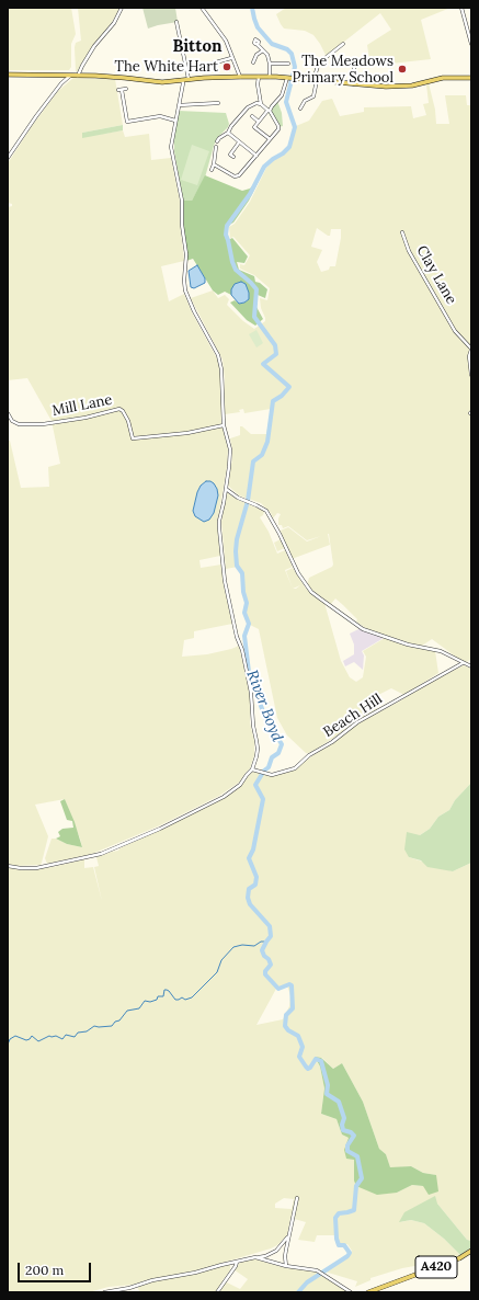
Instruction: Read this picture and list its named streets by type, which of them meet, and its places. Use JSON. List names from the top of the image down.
{
  "streets": {
    "main road": ["A420"],
    "street": ["Clay Lane", "Mill Lane", "Beach Hill"]
  },
  "districts": ["Bitton"],
  "water": ["River Boyd"],
  "places": ["The White Hart", "The Meadows Primary School"],
  "scale_bar": "200 m"
}
